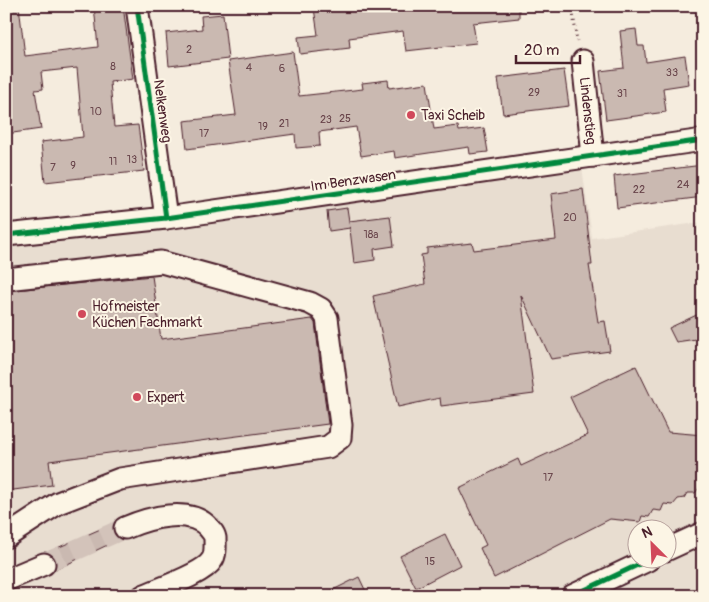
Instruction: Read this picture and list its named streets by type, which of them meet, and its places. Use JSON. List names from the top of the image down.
{
  "streets": {
    "street": ["Nelkenweg", "Lindenstieg", "Im Benzwasen"]
  },
  "crossings": [
    ["Nelkenweg", "Im Benzwasen"],
    ["Lindenstieg", "Im Benzwasen"]
  ],
  "places": ["Taxi Scheib", "Hofmeister Küchen Fachmarkt", "Expert"],
  "house_numbers": [
    "2",
    "8",
    "4",
    "6",
    "33",
    "29",
    "31",
    "10",
    "25",
    "23",
    "21",
    "19",
    "17",
    "13",
    "11",
    "9",
    "7",
    "24",
    "22",
    "20",
    "18a",
    "17",
    "15"
  ],
  "scale_bar": "20 m",
  "north": "top left"
}
